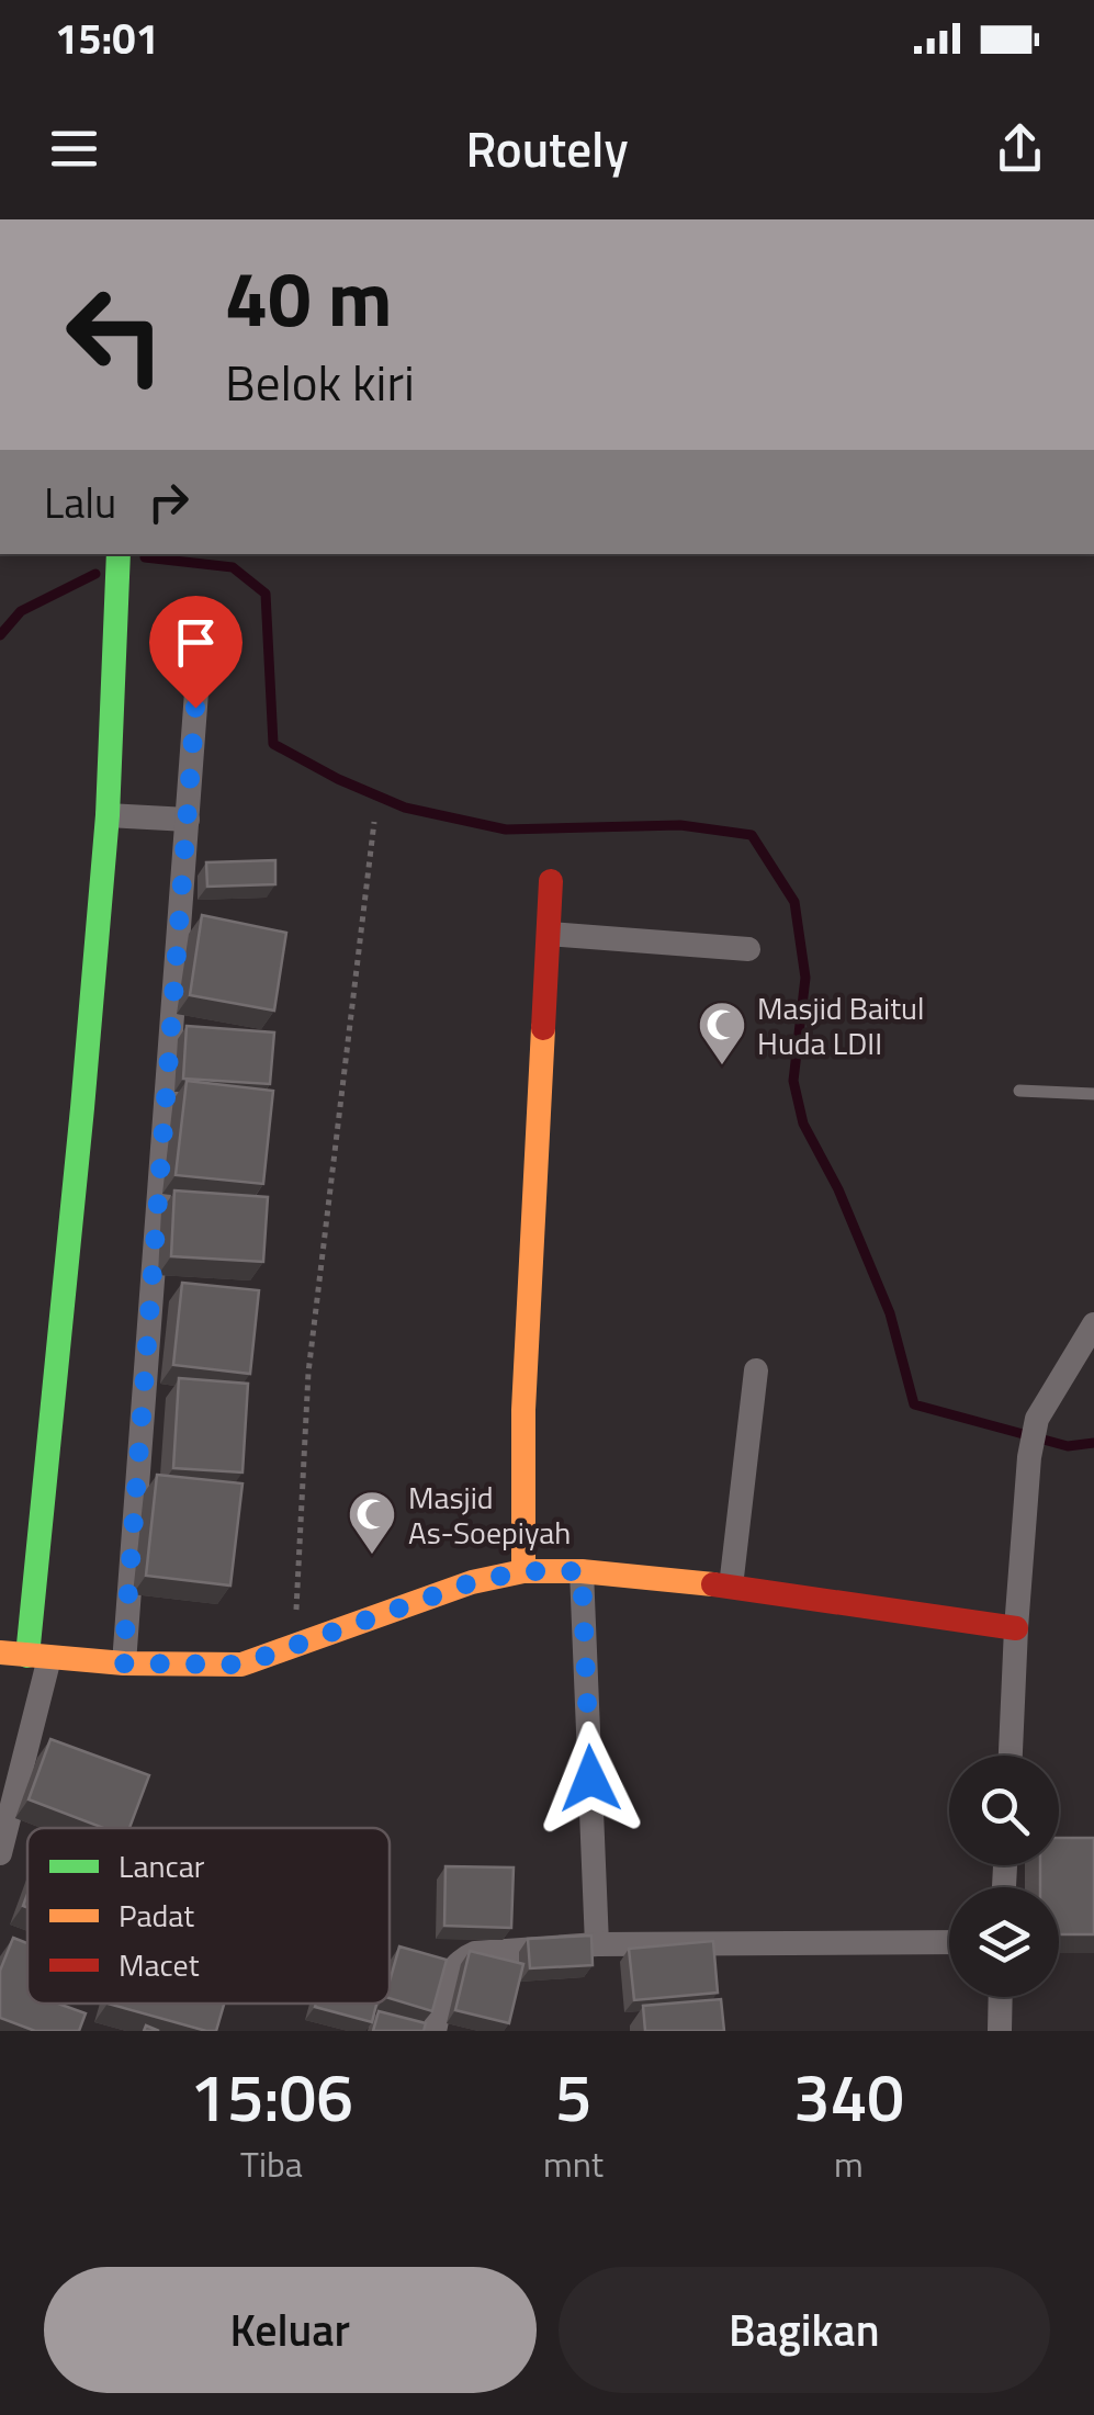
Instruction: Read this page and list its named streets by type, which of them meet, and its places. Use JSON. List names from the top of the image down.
{
  "places": {
    "mosque": ["Masjid Baitul Huda LDII", "Masjid As-Soepiyah"]
  },
  "legend": ["Lancar", "Padat", "Macet"],
  "page": {
    "status": "15:01",
    "header": "Routely",
    "turn": ["40 m", "Belok kiri"],
    "then": "Lalu",
    "eta": [
      "15:06",
      "Tiba",
      "5",
      "mnt",
      "340",
      "m"
    ],
    "buttons": ["Keluar", "Bagikan"]
  }
}
